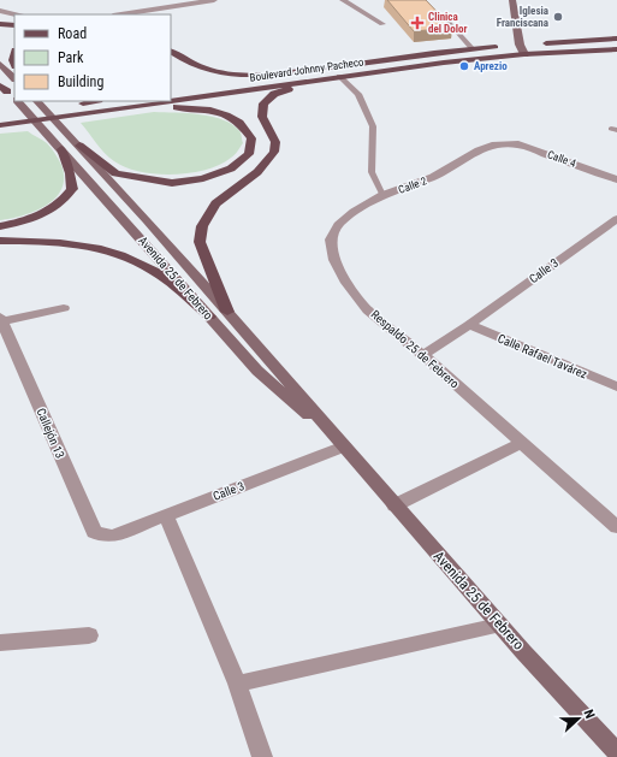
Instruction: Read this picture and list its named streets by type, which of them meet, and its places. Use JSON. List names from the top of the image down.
{
  "streets": {
    "main road": ["Boulevard Johnny Pacheco", "Avenida 25 de Febrero"],
    "street": [
      "Calle 4",
      "Calle 2",
      "Calle 3",
      "Respaldo 25 de Febrero",
      "Calle Rafael Tavárez",
      "Callejón 13"
    ]
  },
  "crossings": [
    ["Calle 4", "Calle 2"],
    ["Calle 2", "Respaldo 25 de Febrero"],
    ["Calle 3", "Avenida 25 de Febrero"],
    ["Calle 3", "Respaldo 25 de Febrero"],
    ["Calle 3", "Calle Rafael Tavárez"],
    ["Calle 3", "Callejón 13"]
  ],
  "places": {
    "other": ["Iglesia Franciscana", "Aprezio"],
    "health": ["Clinica del Dolor"]
  },
  "legend": ["Road", "Park", "Building"],
  "north": "right"
}
